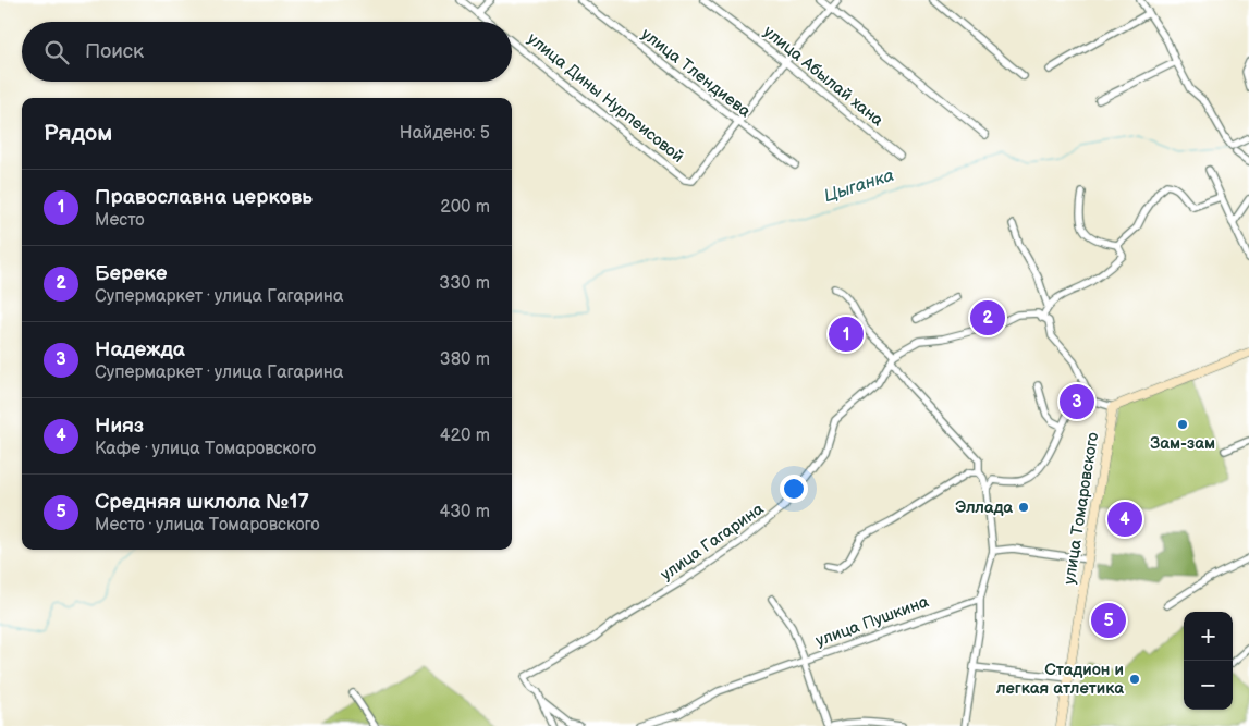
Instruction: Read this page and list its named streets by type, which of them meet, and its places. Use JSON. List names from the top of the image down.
{
  "streets": {
    "street": [
      "улица Тлендиева",
      "улица Абылай хана",
      "улица Дины Нурпеисовой",
      "улица Томаровского",
      "улица Гагарина",
      "улица Пушкина"
    ]
  },
  "crossings": [
    ["улица Тлендиева", "улица Дины Нурпеисовой"]
  ],
  "water": ["Цыганка"],
  "places": ["Зам-зам", "Эллада", "Стадион и легкая атлетика"],
  "page": {
    "search": "Поиск",
    "heading": ["Рядом", "Найдено: 5"],
    "list": [
      {
        "mark": "1",
        "name": "Православна церковь",
        "note": "Место",
        "value": "200 m"
      },
      {
        "mark": "2",
        "name": "Береке",
        "note": "Супермаркет · улица Гагарина",
        "value": "330 m"
      },
      {
        "mark": "3",
        "name": "Надежда",
        "note": "Супермаркет · улица Гагарина",
        "value": "380 m"
      },
      {
        "mark": "4",
        "name": "Нияз",
        "note": "Кафе · улица Томаровского",
        "value": "420 m"
      },
      {
        "mark": "5",
        "name": "Средняя шклола №17",
        "note": "Место · улица Томаровского",
        "value": "430 m"
      }
    ],
    "pins": [
      "2",
      "1",
      "3",
      "4",
      "5"
    ],
    "map_buttons": ["+", "−"]
  }
}
